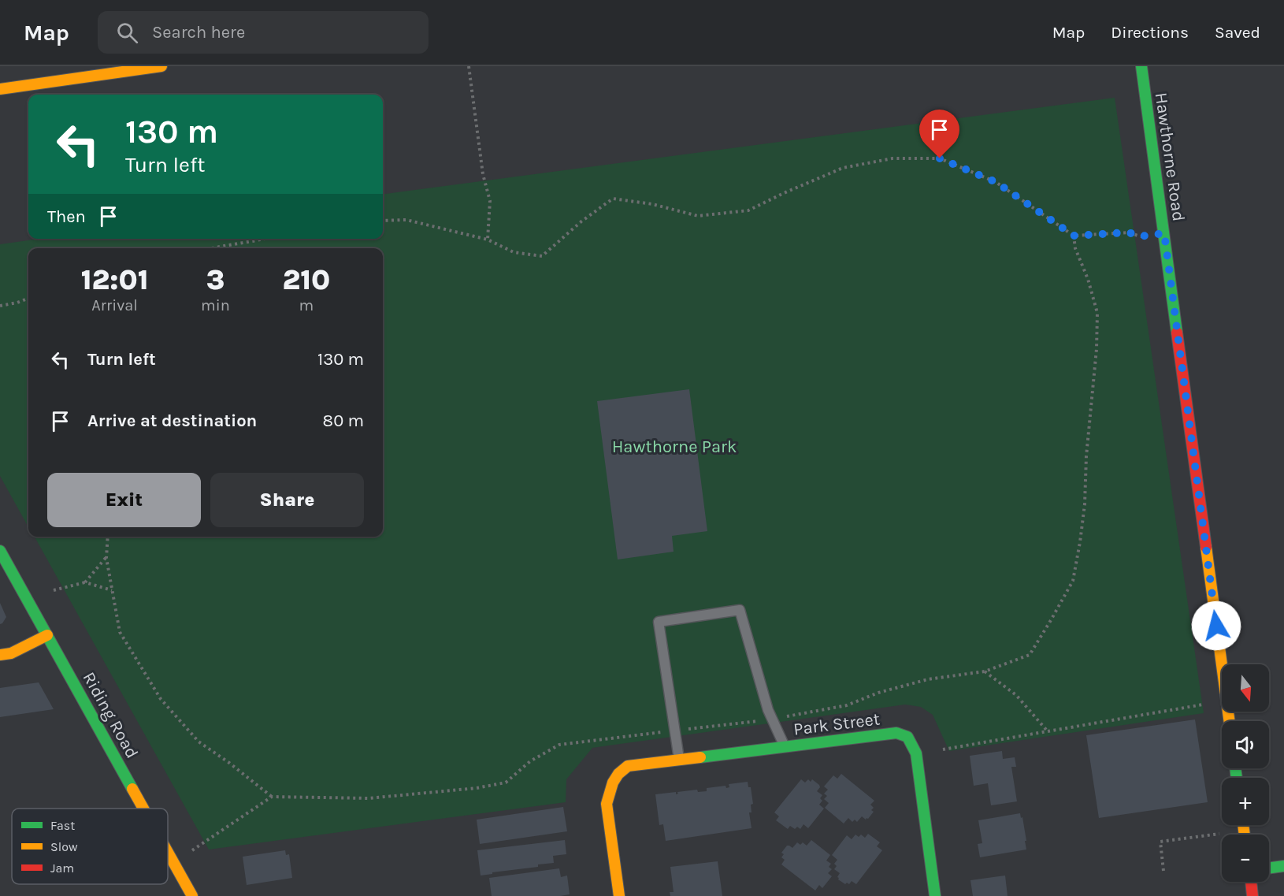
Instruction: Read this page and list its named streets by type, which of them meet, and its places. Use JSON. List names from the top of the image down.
{
  "streets": {
    "street": ["Hawthorne Road", "Riding Road", "Park Street"]
  },
  "parks": ["Hawthorne Park"],
  "legend": ["Fast", "Slow", "Jam"],
  "north": "bottom",
  "page": {
    "header": "Map",
    "search": "Search here",
    "nav": ["Map", "Directions", "Saved"],
    "turn": ["130 m", "Turn left"],
    "then": "Then",
    "eta": [
      "12:01",
      "Arrival",
      "3",
      "min",
      "210",
      "m"
    ],
    "list": [
      {
        "name": "Turn left",
        "value": "130 m"
      },
      {
        "name": "Arrive at destination",
        "value": "80 m"
      }
    ],
    "buttons": ["Exit", "Share"],
    "map_buttons": ["+", "−"]
  }
}
